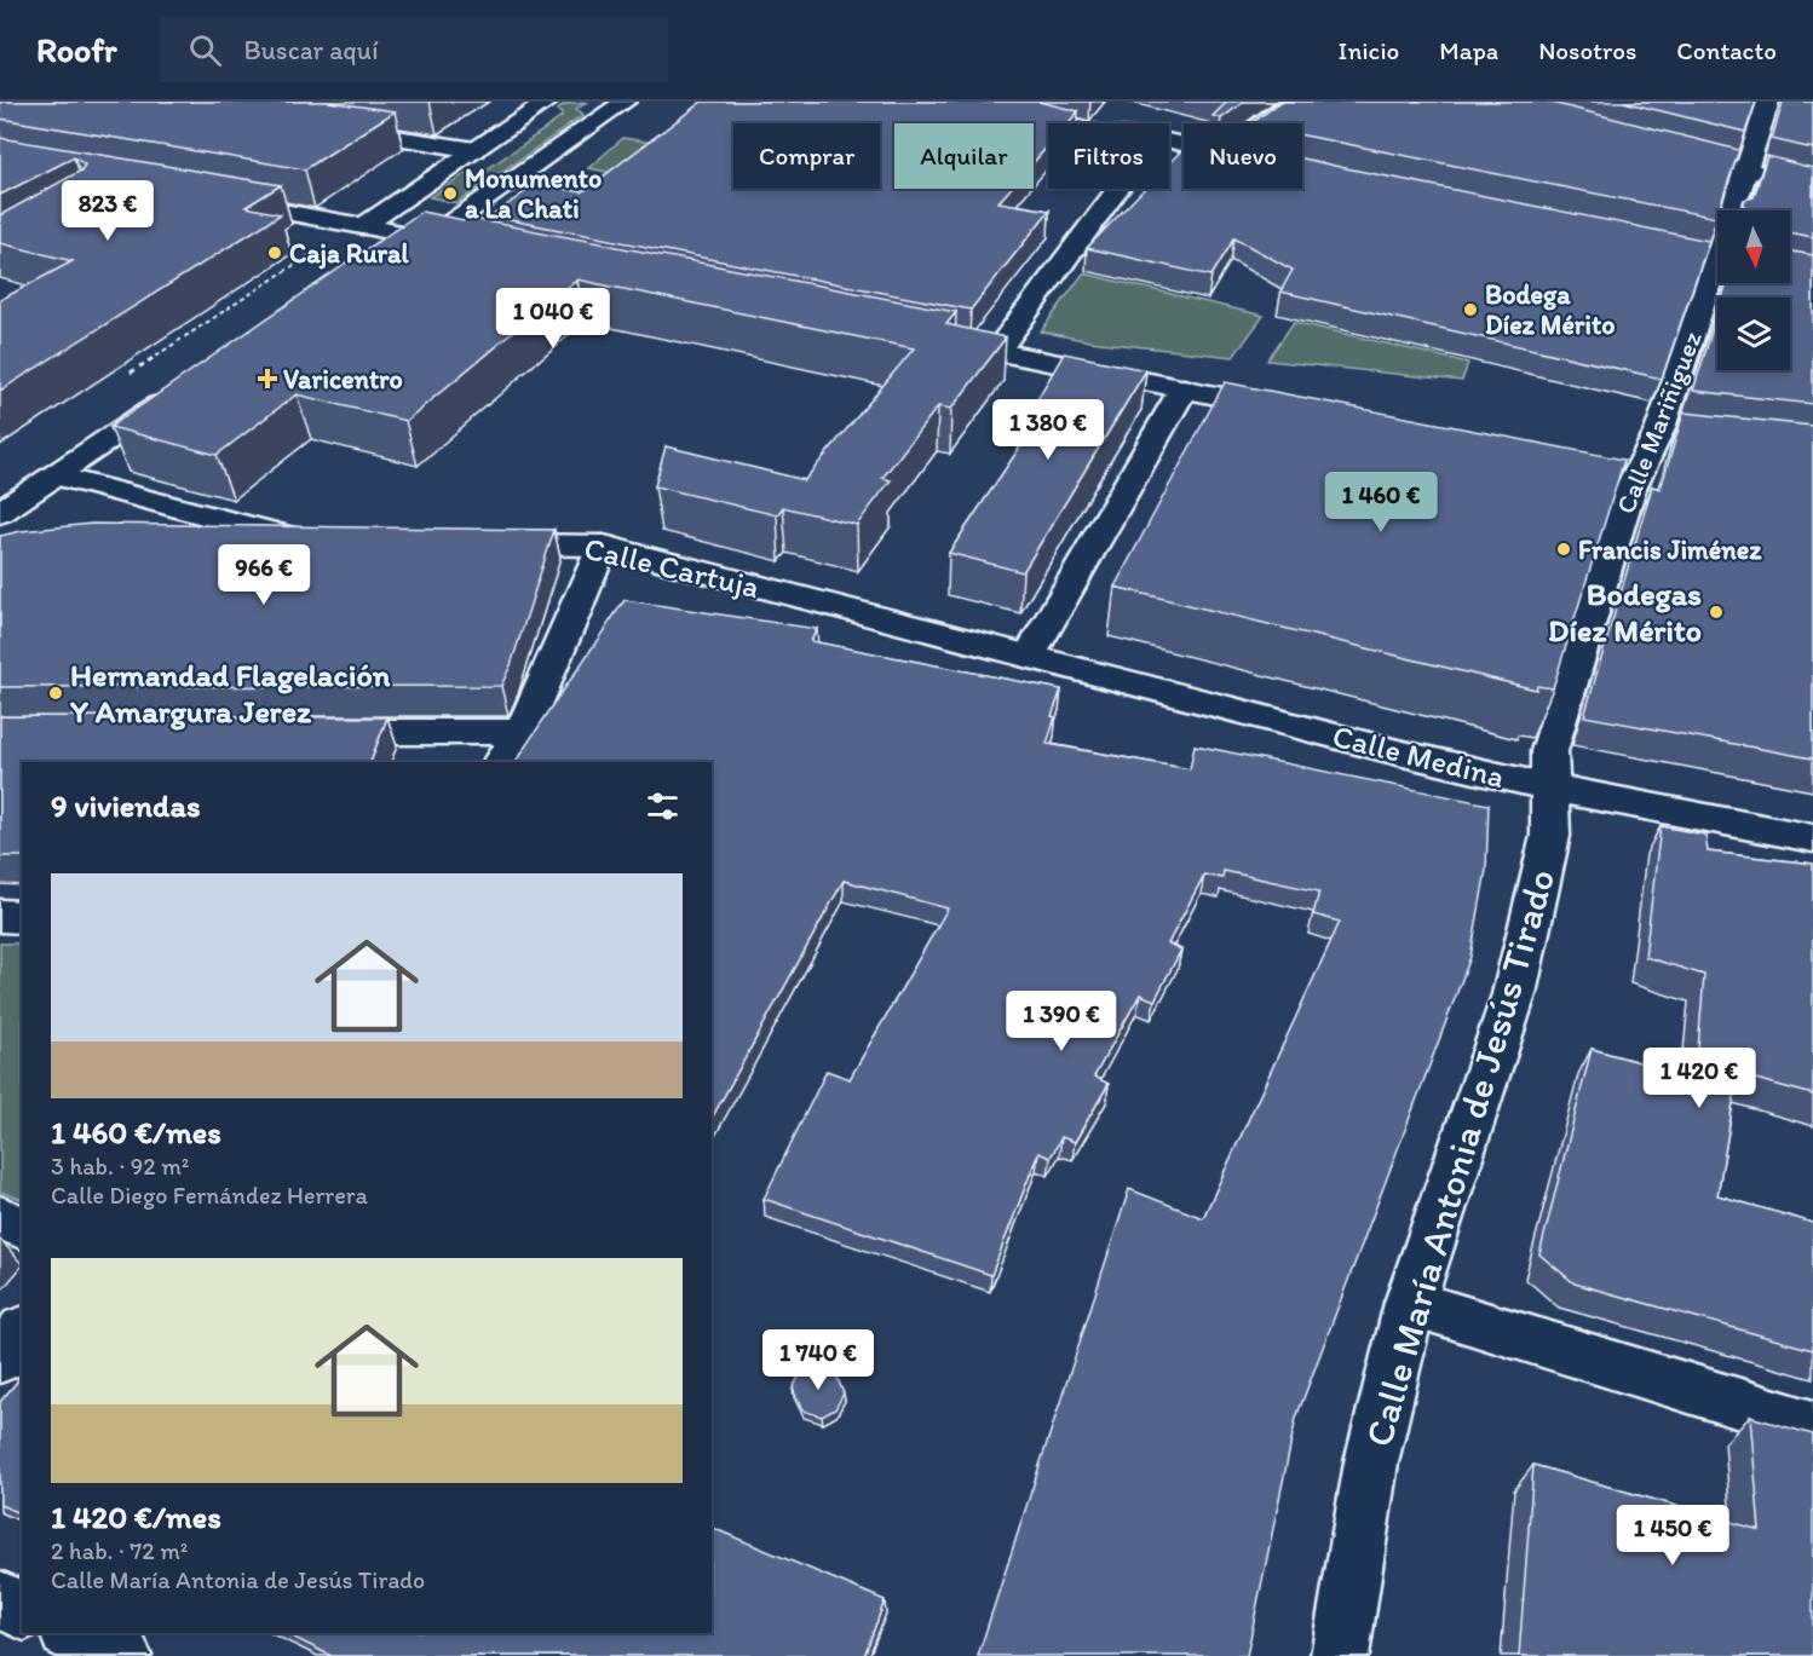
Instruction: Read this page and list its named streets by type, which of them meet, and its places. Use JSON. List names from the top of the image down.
{
  "streets": {
    "street": [
      "Calle Mariñiguez",
      "Calle Cartuja",
      "Calle Medina",
      "Calle María Antonia de Jesús Tirado"
    ]
  },
  "crossings": [
    ["Calle Mariñiguez", "Calle Medina"],
    ["Calle Mariñiguez", "Calle María Antonia de Jesús Tirado"],
    ["Calle Cartuja", "Calle Medina"],
    ["Calle Medina", "Calle María Antonia de Jesús Tirado"]
  ],
  "places": {
    "other": [
      "Monumento a La Chati",
      "Caja Rural",
      "Bodega Díez Mérito",
      "Francis Jiménez",
      "Bodegas Díez Mérito",
      "Hermandad Flagelación Y Amargura Jerez"
    ],
    "health": ["Varicentro"]
  },
  "north": "bottom",
  "page": {
    "header": "Roofr",
    "search": "Buscar aquí",
    "nav": [
      "Inicio",
      "Mapa",
      "Nosotros",
      "Contacto"
    ],
    "chip": [
      "Comprar",
      "Alquilar",
      "Filtros",
      "Nuevo"
    ],
    "price": [
      "823 €",
      "1 040 €",
      "1 380 €",
      "1 460 €",
      "966 €",
      "1 390 €",
      "1 420 €",
      "1 740 €",
      "1 450 €"
    ],
    "heading": "9 viviendas",
    "list": [
      {
        "name": "1 460 €/mes",
        "note": "3 hab. · 92 m² · Calle Diego Fernández Herrera"
      },
      {
        "name": "1 420 €/mes",
        "note": "2 hab. · 72 m² · Calle María Antonia de Jesús Tirado"
      }
    ]
  }
}
